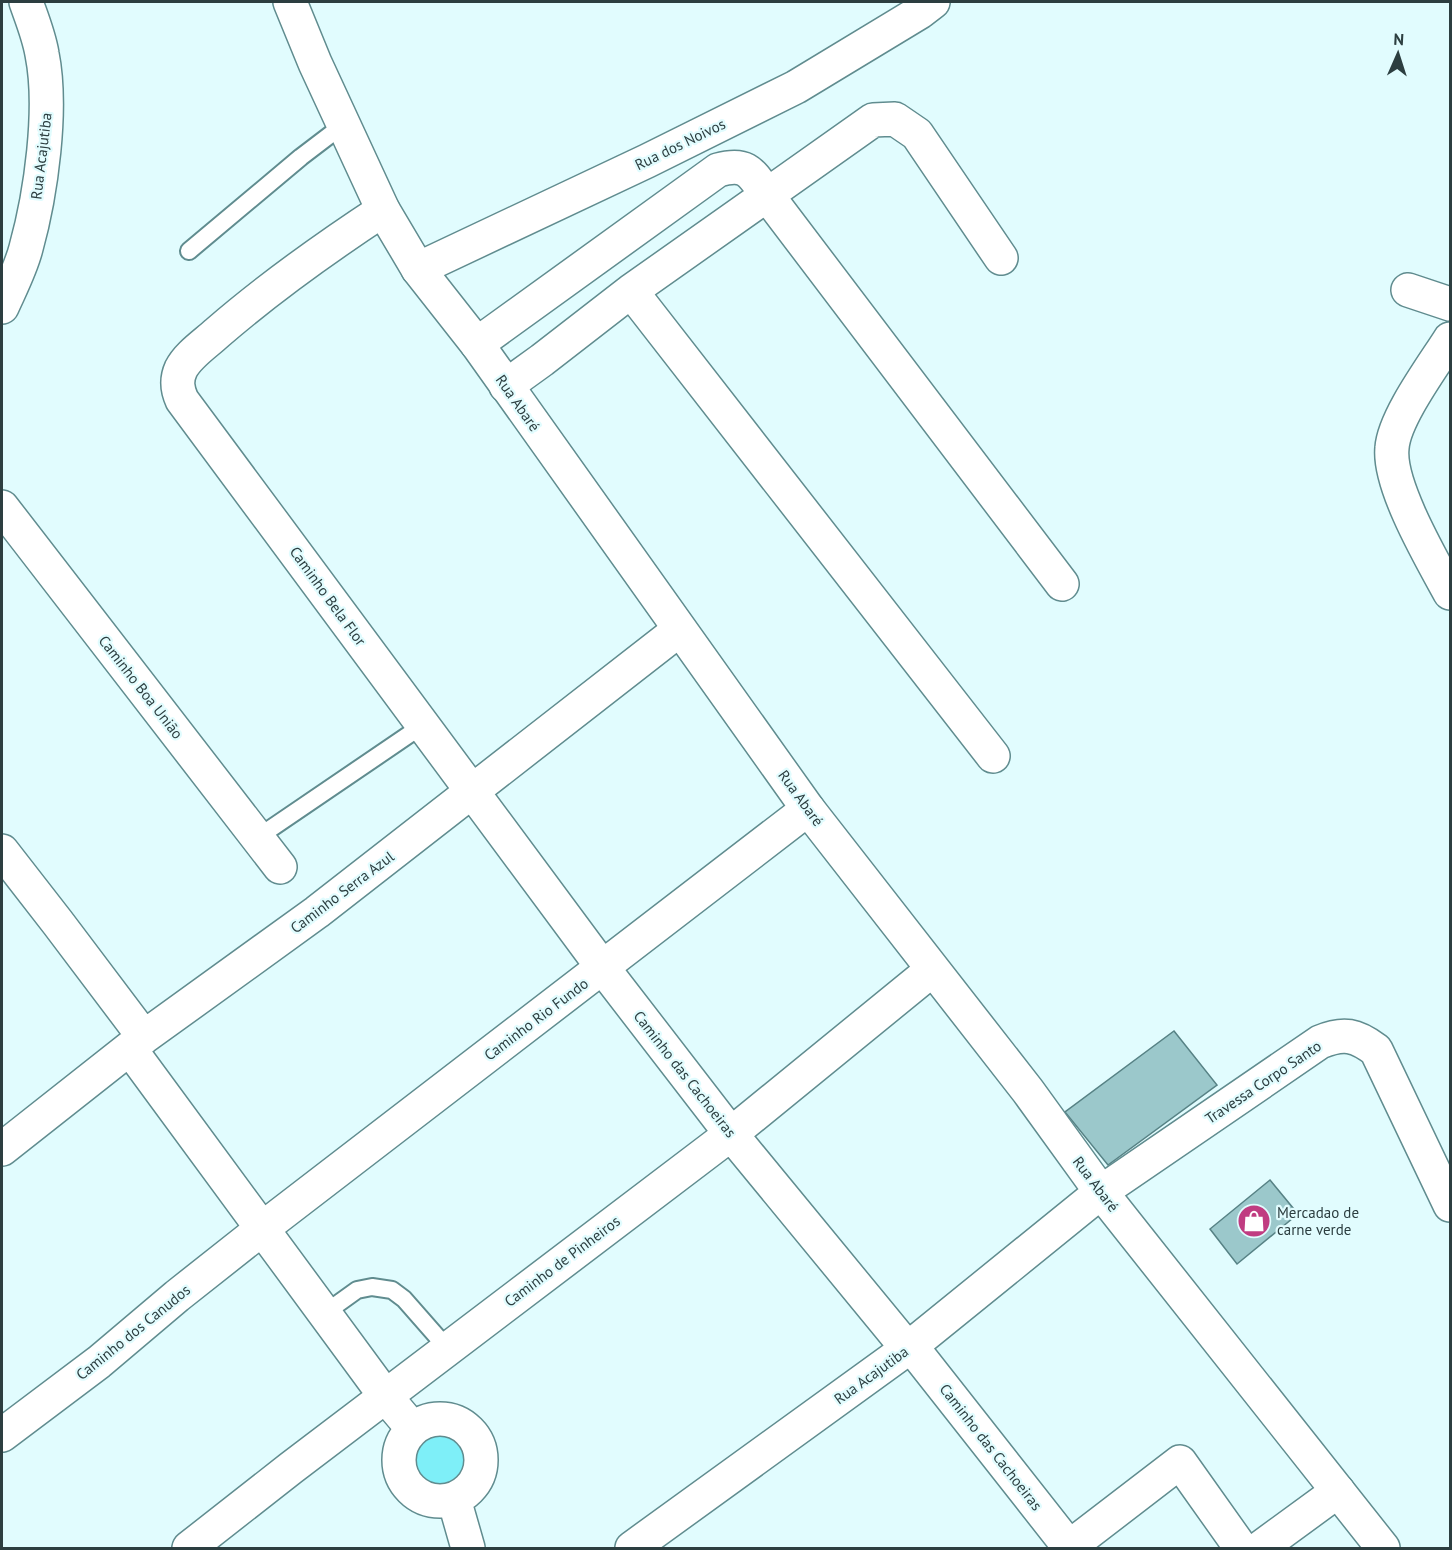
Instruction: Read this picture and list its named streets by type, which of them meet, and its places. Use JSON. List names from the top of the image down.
{
  "streets": {
    "street": [
      "Rua dos Noivos",
      "Rua Acajutiba",
      "Rua Abaré",
      "Caminho Bela Flor",
      "Caminho Boa União",
      "Caminho Serra Azul",
      "Caminho Rio Fundo",
      "Caminho das Cachoeiras",
      "Travessa Corpo Santo",
      "Caminho de Pinheiros",
      "Caminho dos Canudos"
    ]
  },
  "crossings": [
    ["Rua dos Noivos", "Rua Abaré"],
    ["Rua Acajutiba", "Rua Abaré"],
    ["Rua Acajutiba", "Caminho das Cachoeiras"],
    ["Rua Acajutiba", "Travessa Corpo Santo"],
    ["Rua Abaré", "Caminho Bela Flor"],
    ["Rua Abaré", "Caminho Serra Azul"],
    ["Rua Abaré", "Caminho Rio Fundo"],
    ["Rua Abaré", "Travessa Corpo Santo"],
    ["Rua Abaré", "Caminho de Pinheiros"],
    ["Caminho Bela Flor", "Caminho Serra Azul"],
    ["Caminho Bela Flor", "Caminho das Cachoeiras"],
    ["Caminho Serra Azul", "Caminho das Cachoeiras"],
    ["Caminho Rio Fundo", "Caminho das Cachoeiras"],
    ["Caminho Rio Fundo", "Caminho dos Canudos"],
    ["Caminho das Cachoeiras", "Caminho de Pinheiros"]
  ],
  "places": {
    "shop": ["Mercadao de carne verde"]
  },
  "north": "top"
}
